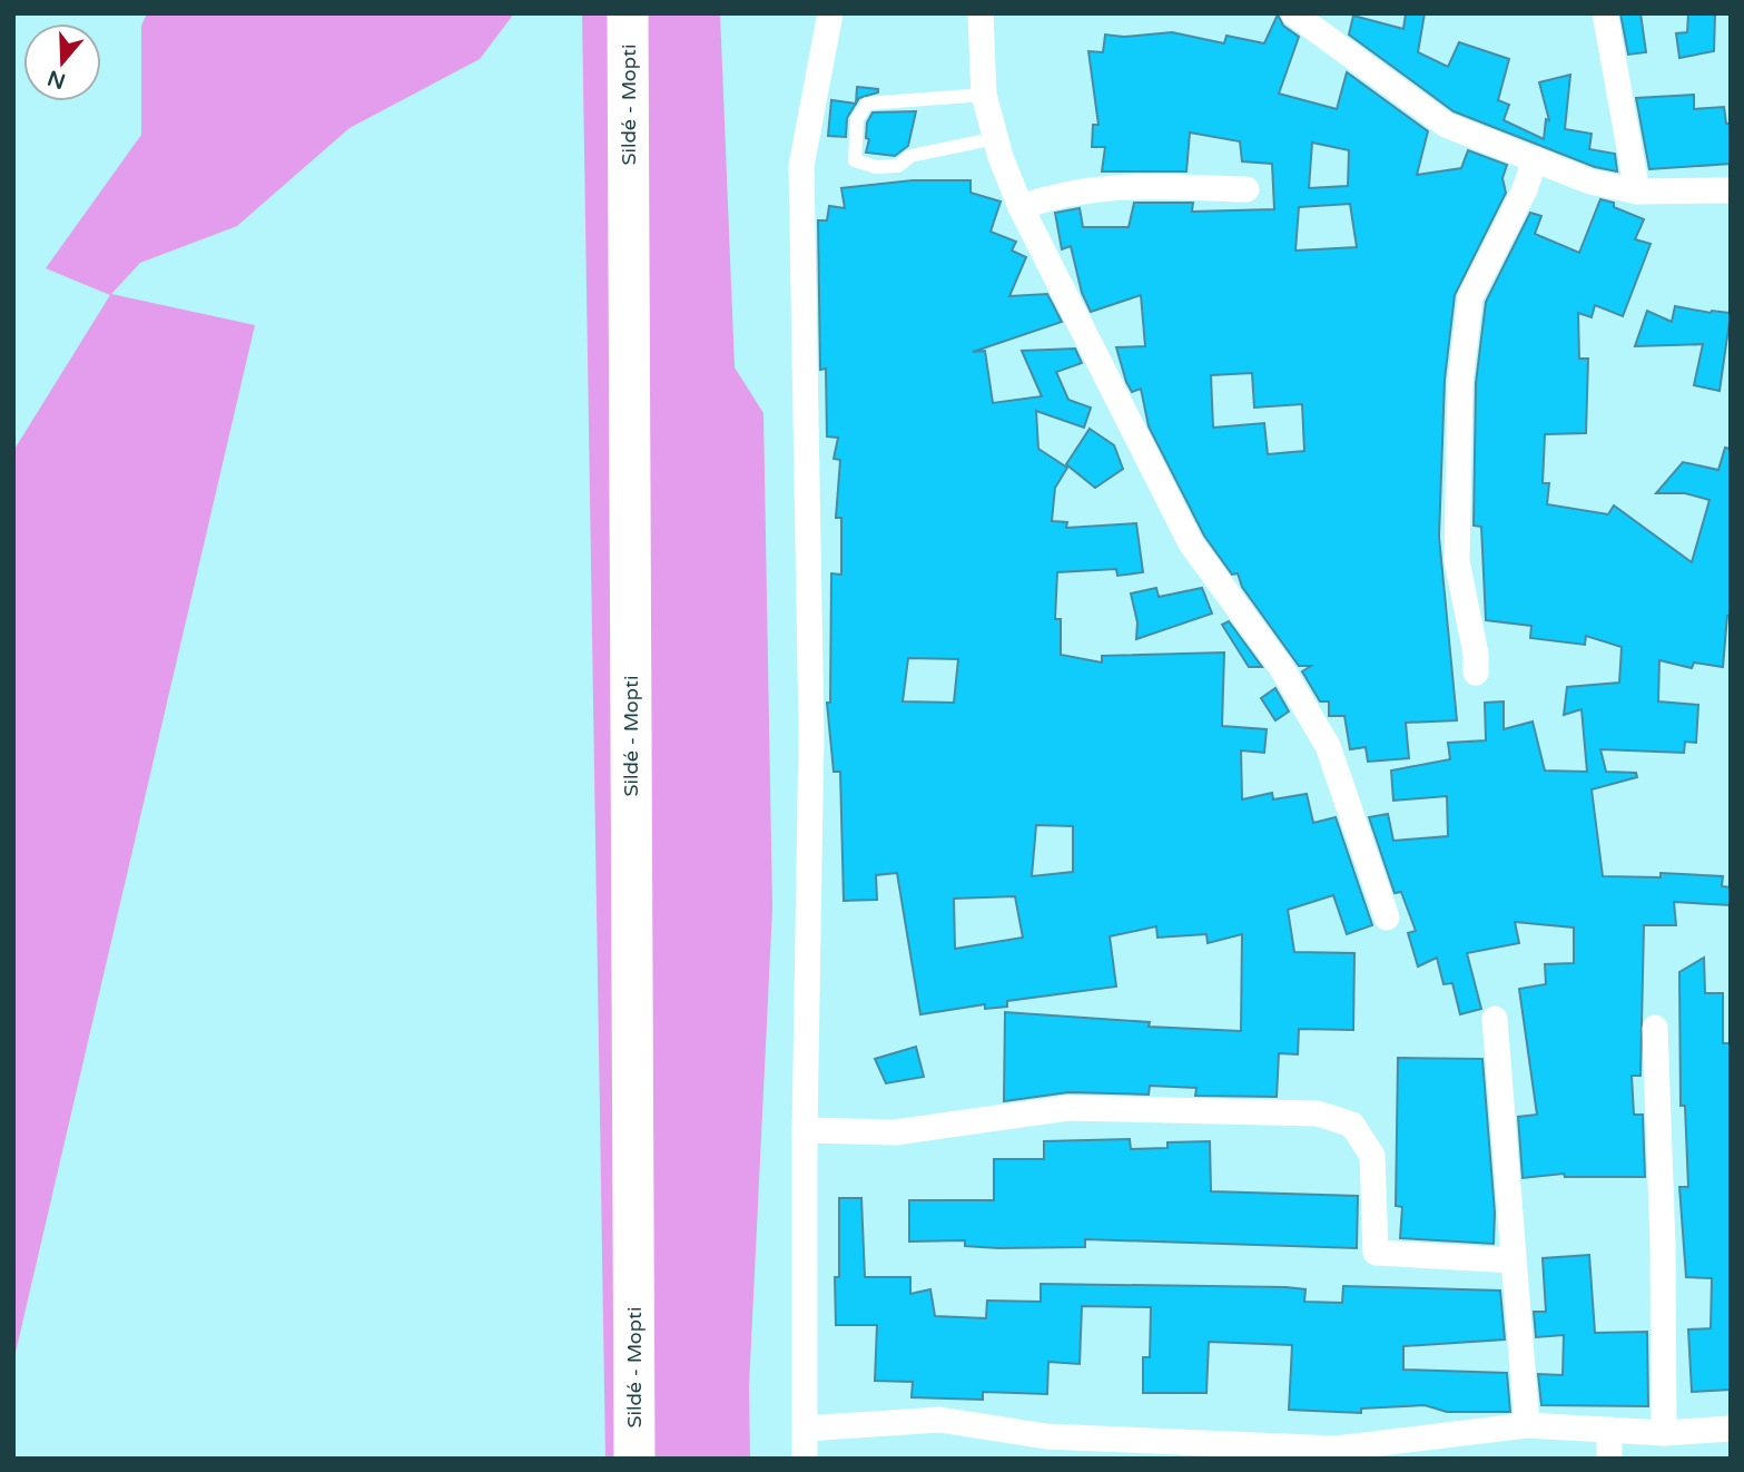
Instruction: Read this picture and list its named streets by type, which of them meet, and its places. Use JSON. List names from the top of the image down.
{
  "streets": {
    "main road": ["Sildé - Mopti"]
  },
  "north": "bottom"
}
